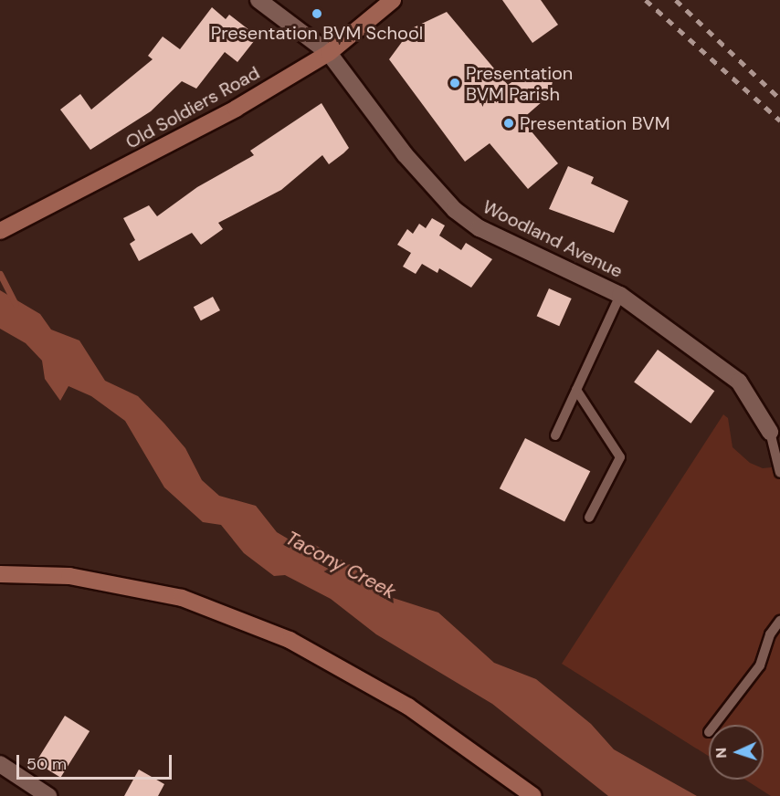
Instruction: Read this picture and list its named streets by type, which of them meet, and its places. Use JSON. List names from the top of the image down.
{
  "streets": {
    "main road": ["Old Soldiers Road"],
    "street": ["Woodland Avenue"]
  },
  "crossings": [
    ["Old Soldiers Road", "Woodland Avenue"]
  ],
  "water": ["Tacony Creek"],
  "places": ["Presentation BVM School", "Presentation BVM Parish", "Presentation BVM"],
  "scale_bar": "50 m",
  "north": "left"
}
